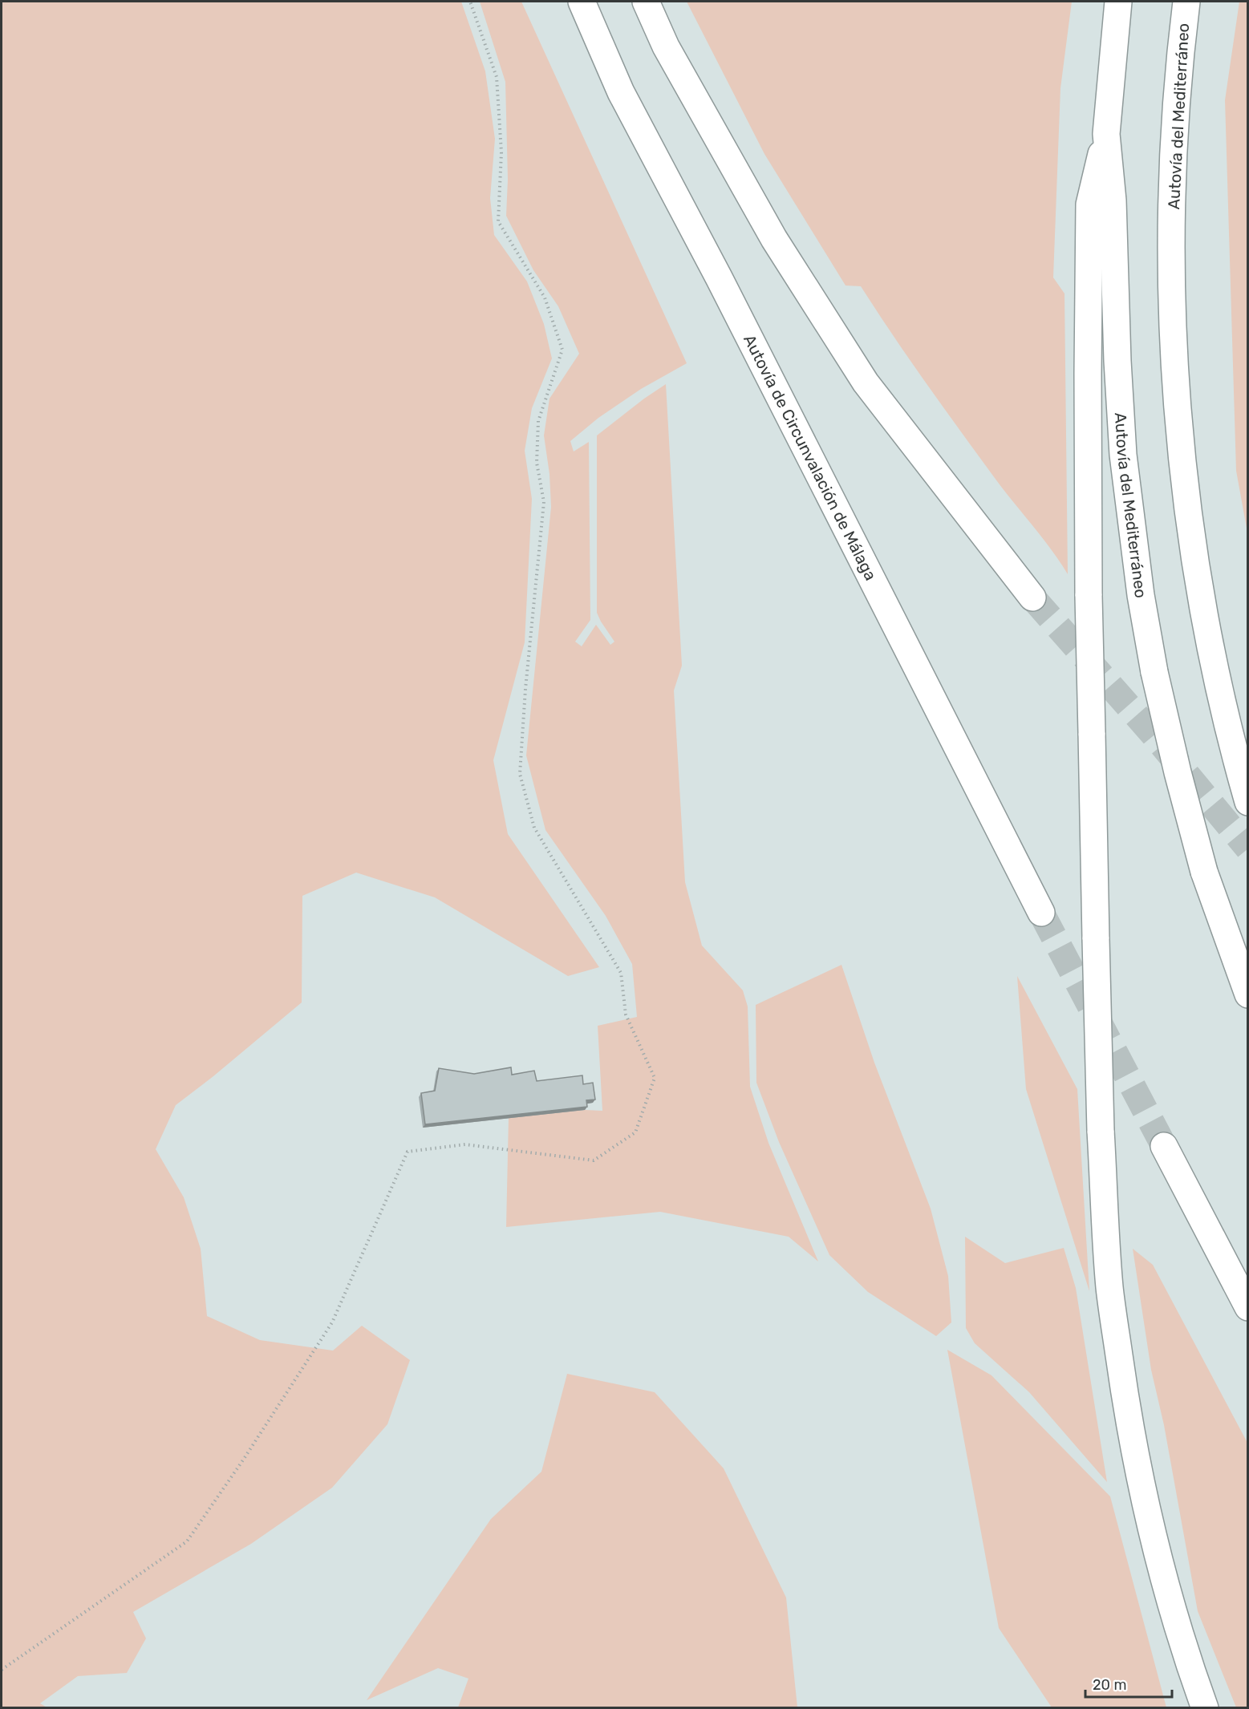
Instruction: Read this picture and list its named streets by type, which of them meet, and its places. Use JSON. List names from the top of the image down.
{
  "streets": {
    "highway": ["Autovía del Mediterráneo", "Autovía de Circunvalación de Málaga"]
  },
  "scale_bar": "20 m"
}
